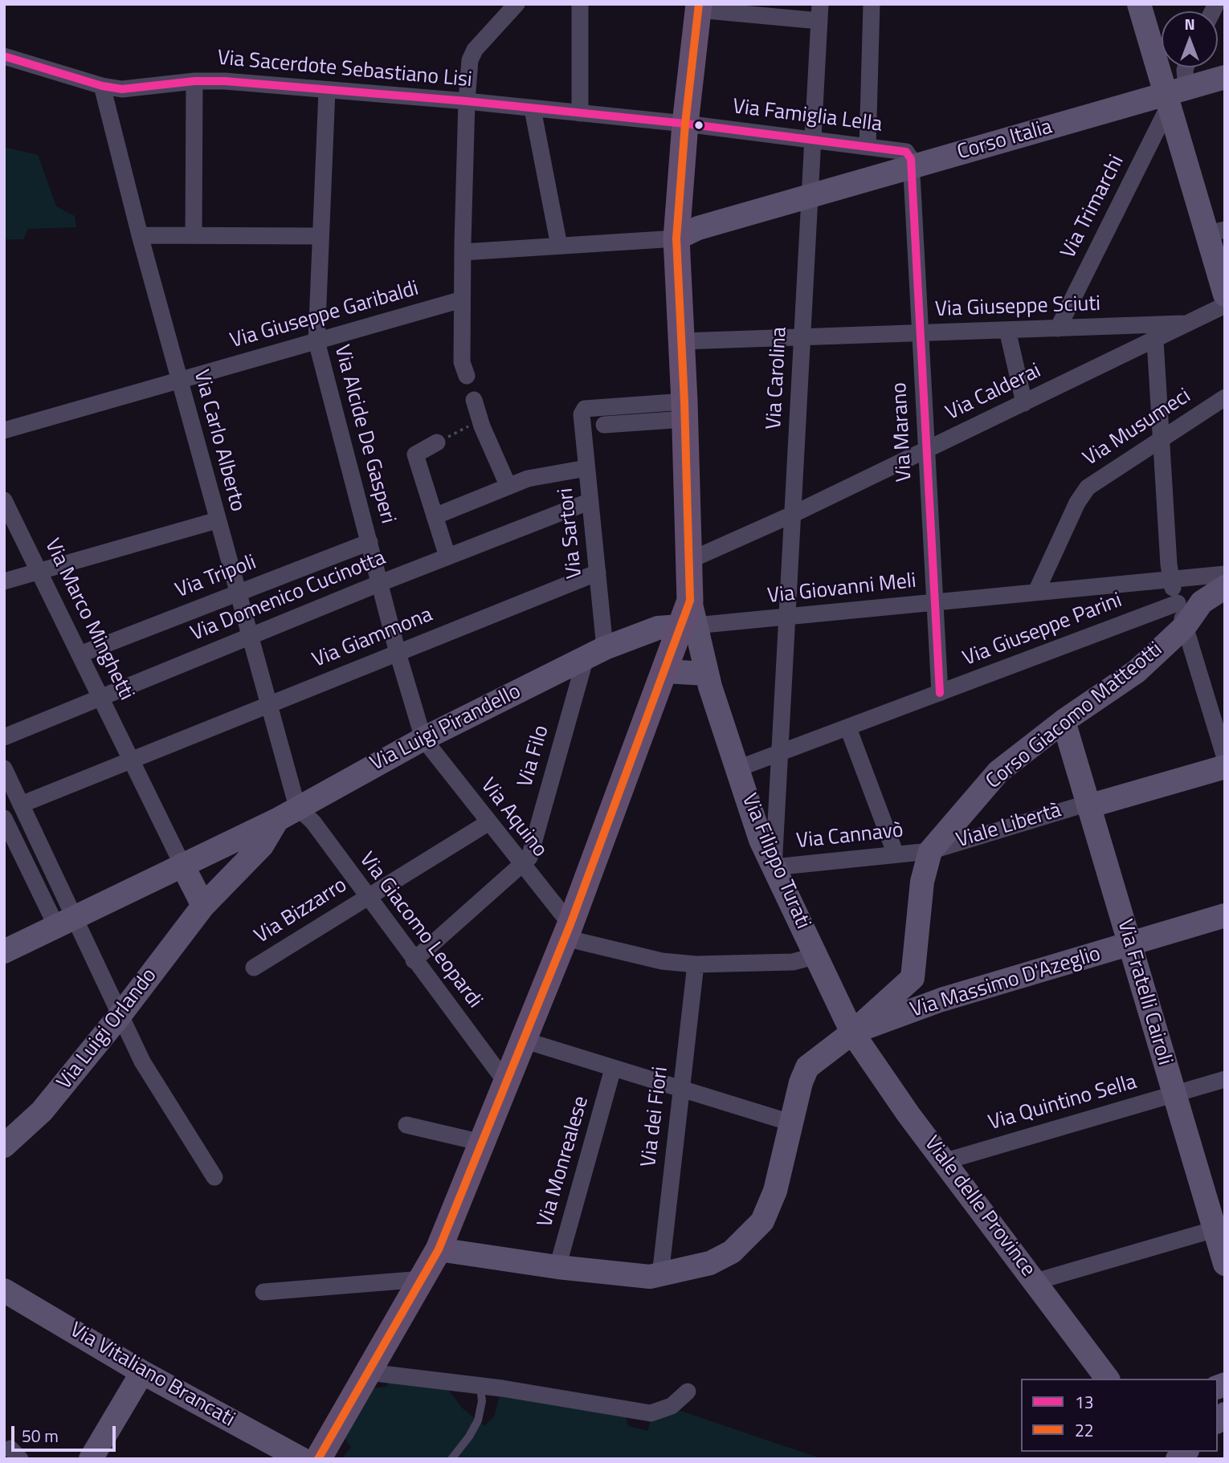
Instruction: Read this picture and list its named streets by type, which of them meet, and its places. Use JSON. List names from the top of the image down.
{
  "streets": {
    "street": [
      "Via Sacerdote Sebastiano Lisi",
      "Via Famiglia Lella",
      "Corso Italia",
      "Via Trimarchi",
      "Via Giuseppe Sciuti",
      "Via Giuseppe Garibaldi",
      "Via Carolina",
      "Via Calderai",
      "Via Musumeci",
      "Via Marano",
      "Via Alcide De Gasperi",
      "Via Carlo Alberto",
      "Via Sartori",
      "Via Tripoli",
      "Via Giovanni Meli",
      "Via Domenico Cucinotta",
      "Via Marco Minghetti",
      "Via Giuseppe Parini",
      "Via Giammona",
      "Corso Giacomo Matteotti",
      "Via Luigi Pirandello",
      "Via Filo",
      "Via Aquino",
      "Viale Libertà",
      "Via Cannavò",
      "Via Filippo Turati",
      "Via Bizzarro",
      "Via Giacomo Leopardi",
      "Via Massimo D'Azeglio",
      "Via Fratelli Cairoli",
      "Via Luigi Orlando",
      "Via Quintino Sella",
      "Via dei Fiori",
      "Via Monrealese",
      "Viale delle Province",
      "Via Vitaliano Brancati"
    ]
  },
  "crossings": [
    ["Via Sacerdote Sebastiano Lisi", "Via Famiglia Lella"],
    ["Via Sacerdote Sebastiano Lisi", "Via Alcide De Gasperi"],
    ["Via Sacerdote Sebastiano Lisi", "Via Carlo Alberto"],
    ["Via Famiglia Lella", "Corso Italia"],
    ["Via Famiglia Lella", "Via Carolina"],
    ["Via Famiglia Lella", "Via Marano"],
    ["Corso Italia", "Via Trimarchi"],
    ["Corso Italia", "Via Carolina"],
    ["Corso Italia", "Via Marano"],
    ["Via Trimarchi", "Via Giuseppe Sciuti"],
    ["Via Giuseppe Sciuti", "Via Carolina"],
    ["Via Giuseppe Sciuti", "Via Calderai"],
    ["Via Giuseppe Sciuti", "Via Marano"],
    ["Via Giuseppe Garibaldi", "Via Alcide De Gasperi"],
    ["Via Giuseppe Garibaldi", "Via Carlo Alberto"],
    ["Via Carolina", "Via Calderai"],
    ["Via Carolina", "Via Giovanni Meli"],
    ["Via Carolina", "Via Giuseppe Parini"],
    ["Via Carolina", "Via Cannavò"],
    ["Via Carolina", "Via Filippo Turati"],
    ["Via Calderai", "Via Marano"],
    ["Via Musumeci", "Via Giovanni Meli"],
    ["Via Marano", "Via Giovanni Meli"],
    ["Via Marano", "Via Giuseppe Parini"],
    ["Via Alcide De Gasperi", "Via Tripoli"],
    ["Via Alcide De Gasperi", "Via Domenico Cucinotta"],
    ["Via Alcide De Gasperi", "Via Giammona"],
    ["Via Alcide De Gasperi", "Via Luigi Pirandello"],
    ["Via Alcide De Gasperi", "Via Aquino"],
    ["Via Carlo Alberto", "Via Tripoli"],
    ["Via Carlo Alberto", "Via Domenico Cucinotta"],
    ["Via Carlo Alberto", "Via Giammona"],
    ["Via Carlo Alberto", "Via Luigi Pirandello"],
    ["Via Carlo Alberto", "Via Giacomo Leopardi"],
    ["Via Carlo Alberto", "Via Luigi Orlando"],
    ["Via Sartori", "Via Domenico Cucinotta"],
    ["Via Sartori", "Via Giammona"],
    ["Via Sartori", "Via Luigi Pirandello"],
    ["Via Sartori", "Via Filo"],
    ["Via Tripoli", "Via Marco Minghetti"],
    ["Via Giovanni Meli", "Via Luigi Pirandello"],
    ["Via Giovanni Meli", "Via Filippo Turati"],
    ["Via Domenico Cucinotta", "Via Marco Minghetti"],
    ["Via Marco Minghetti", "Via Giammona"],
    ["Via Marco Minghetti", "Via Luigi Pirandello"],
    ["Via Giuseppe Parini", "Via Filippo Turati"],
    ["Corso Giacomo Matteotti", "Viale Libertà"],
    ["Corso Giacomo Matteotti", "Via Cannavò"],
    ["Corso Giacomo Matteotti", "Via Fratelli Cairoli"],
    ["Via Luigi Pirandello", "Via Filo"],
    ["Via Luigi Pirandello", "Via Aquino"],
    ["Via Luigi Pirandello", "Via Filippo Turati"],
    ["Via Luigi Pirandello", "Via Giacomo Leopardi"],
    ["Via Luigi Pirandello", "Via Luigi Orlando"],
    ["Via Filo", "Via Aquino"],
    ["Via Filo", "Via Giacomo Leopardi"],
    ["Via Aquino", "Via Bizzarro"],
    ["Viale Libertà", "Via Cannavò"],
    ["Viale Libertà", "Via Fratelli Cairoli"],
    ["Via Cannavò", "Via Filippo Turati"],
    ["Via Filippo Turati", "Via Massimo D'Azeglio"],
    ["Via Filippo Turati", "Viale delle Province"],
    ["Via Bizzarro", "Via Giacomo Leopardi"],
    ["Via Giacomo Leopardi", "Via Luigi Orlando"],
    ["Via Massimo D'Azeglio", "Via Fratelli Cairoli"],
    ["Via Massimo D'Azeglio", "Viale delle Province"],
    ["Via Fratelli Cairoli", "Via Quintino Sella"],
    ["Via Quintino Sella", "Viale delle Province"]
  ],
  "lines": ["transit line 22", "transit line 13"],
  "legend": ["13", "22"],
  "scale_bar": "50 m",
  "north": "top"
}
